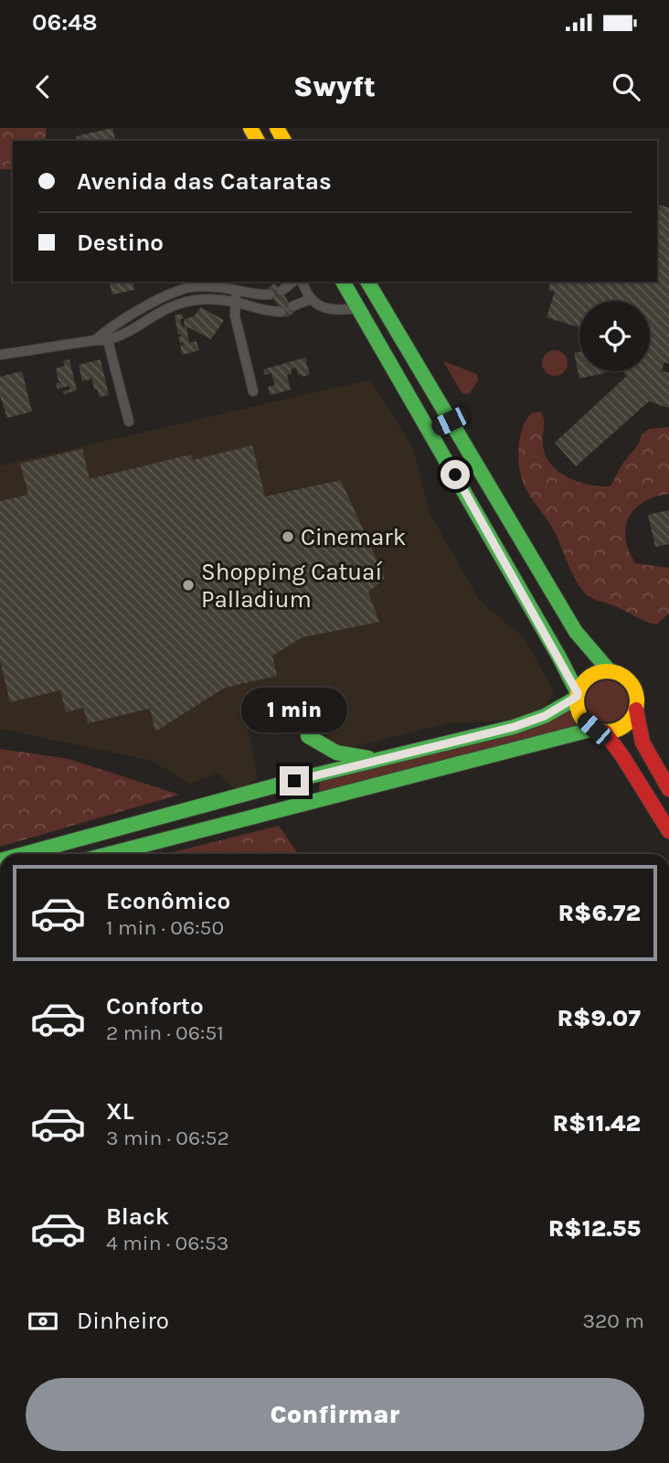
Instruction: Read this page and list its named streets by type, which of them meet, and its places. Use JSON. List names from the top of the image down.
{
  "places": ["Cinemark", "Shopping Catuaí Palladium"],
  "page": {
    "status": "06:48",
    "header": "Swyft",
    "banner": ["Avenida das Cataratas", "Destino"],
    "bubble": "1 min",
    "list": [
      {
        "name": "Econômico",
        "note": "1 min · 06:50",
        "value": "R$6.72"
      },
      {
        "name": "Conforto",
        "note": "2 min · 06:51",
        "value": "R$9.07"
      },
      {
        "name": "XL",
        "note": "3 min · 06:52",
        "value": "R$11.42"
      },
      {
        "name": "Black",
        "note": "4 min · 06:53",
        "value": "R$12.55"
      }
    ],
    "pay": ["Dinheiro", "320 m"],
    "buttons": "Confirmar"
  }
}
